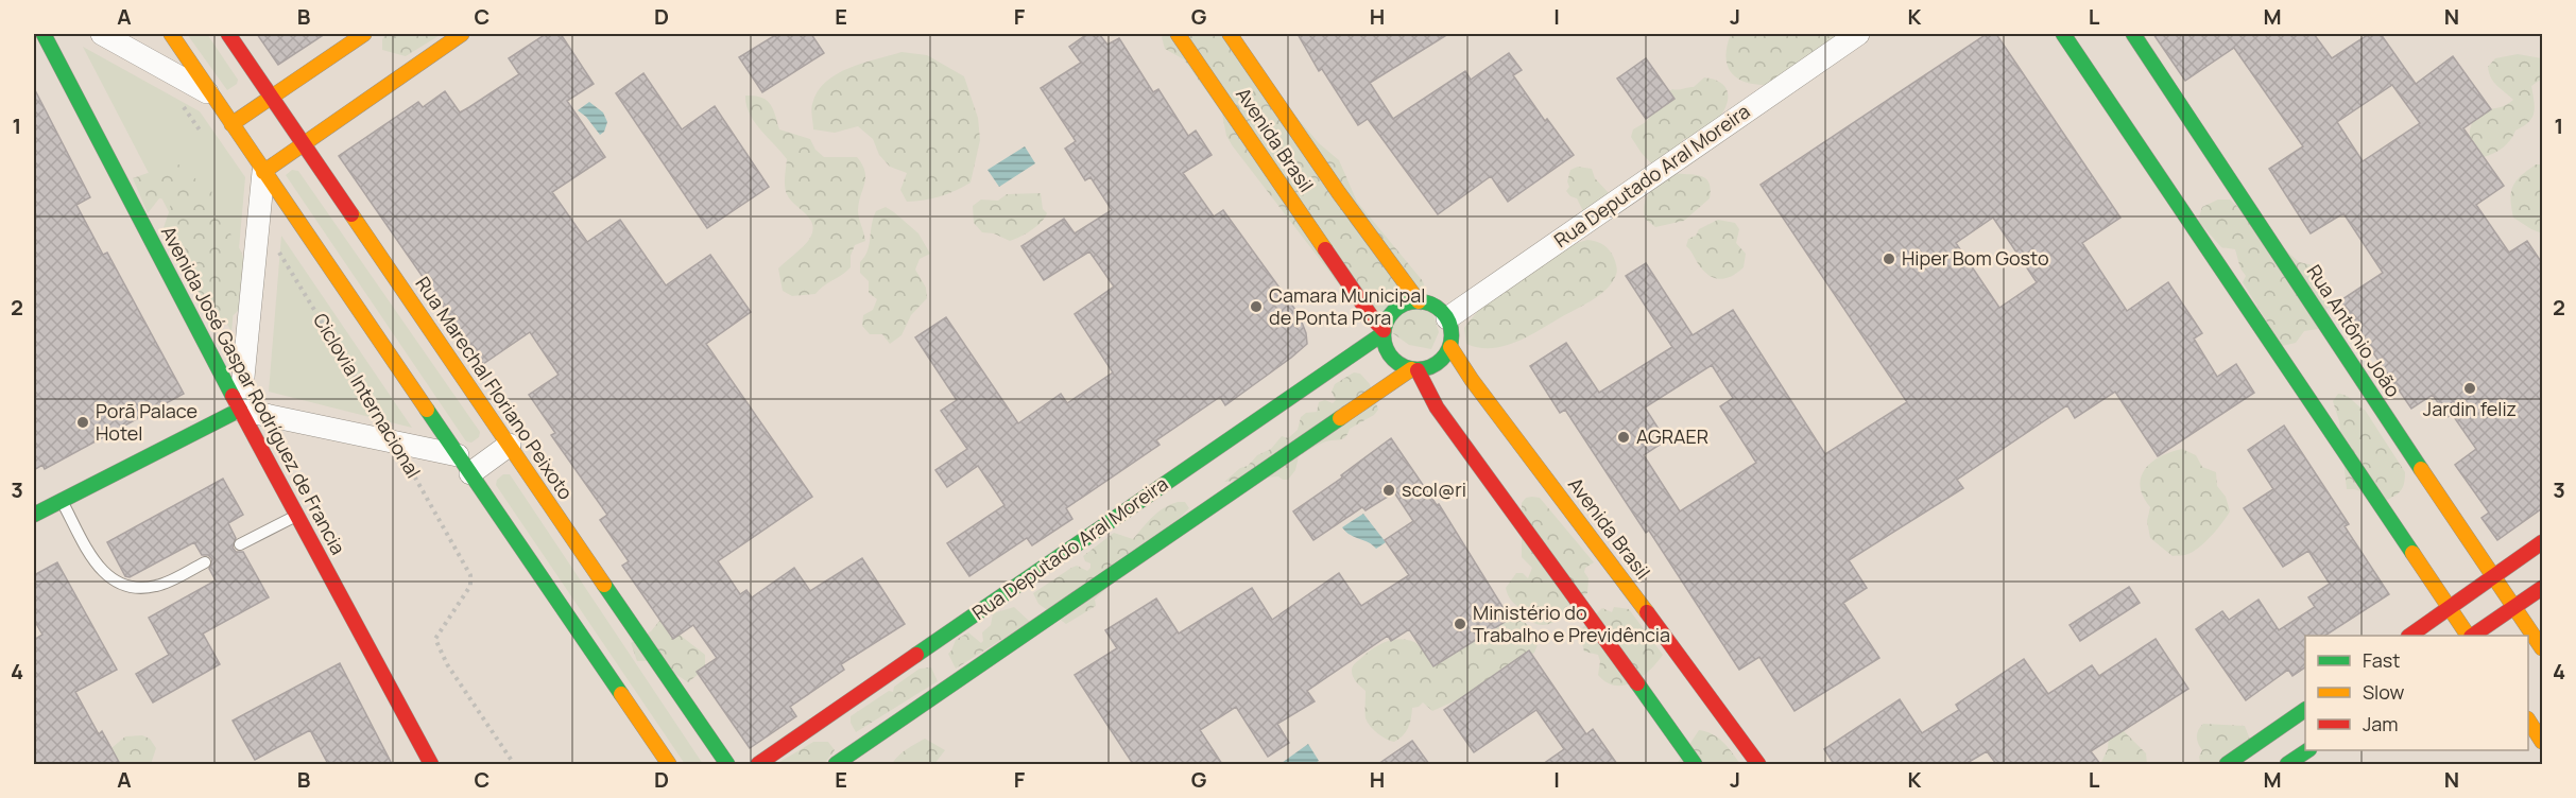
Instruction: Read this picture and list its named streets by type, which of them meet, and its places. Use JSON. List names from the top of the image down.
{
  "streets": {
    "main road": [
      "Avenida Brasil",
      "Rua Deputado Aral Moreira",
      "Rua Antônio João",
      "Rua Marechal Floriano Peixoto",
      "Avenida José Gaspar Rodríguez de Francia"
    ],
    "path": ["Ciclovia Internacional"]
  },
  "crossings": [
    ["Avenida Brasil", "Rua Deputado Aral Moreira"]
  ],
  "places": [
    "Hiper Bom Gosto",
    "Camara Municipal de Ponta Pora",
    "Jardin feliz",
    "Porã Palace Hotel",
    "AGRAER",
    "scol@ri",
    "Ministério do Trabalho e Previdência"
  ],
  "legend": ["Fast", "Slow", "Jam"],
  "grid": {
    "columns": [
      "A",
      "B",
      "C",
      "D",
      "E",
      "F",
      "G",
      "H",
      "I",
      "J",
      "K",
      "L",
      "M",
      "N"
    ],
    "rows": [
      "1",
      "2",
      "3",
      "4"
    ]
  }
}
